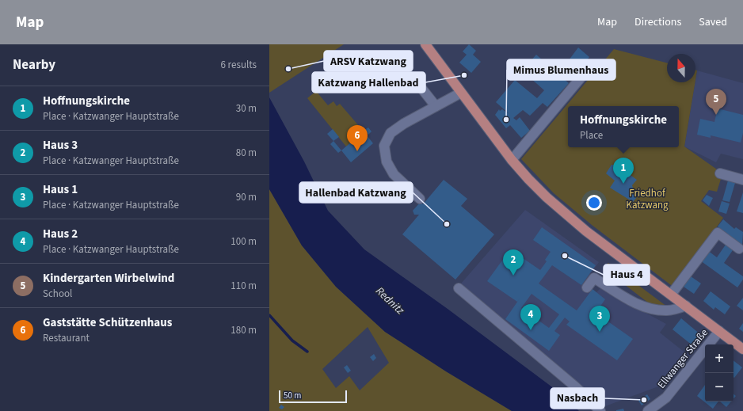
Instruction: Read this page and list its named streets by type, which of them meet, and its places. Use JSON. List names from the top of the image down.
{
  "streets": {
    "street": ["Ellwanger Straße"]
  },
  "water": ["Rednitz"],
  "parks": ["Friedhof Katzwang"],
  "places": [
    "ARSV Katzwang",
    "Katzwang Hallenbad",
    "Mimus Blumenhaus",
    "Hallenbad Katzwang",
    "Haus 4",
    "Nasbach"
  ],
  "scale_bar": "50 m",
  "north": "top",
  "page": {
    "header": "Map",
    "nav": ["Map", "Directions", "Saved"],
    "heading": ["Nearby", "6 results"],
    "list": [
      {
        "mark": "1",
        "name": "Hoffnungskirche",
        "note": "Place · Katzwanger Hauptstraße",
        "value": "30 m"
      },
      {
        "mark": "2",
        "name": "Haus 3",
        "note": "Place · Katzwanger Hauptstraße",
        "value": "80 m"
      },
      {
        "mark": "3",
        "name": "Haus 1",
        "note": "Place · Katzwanger Hauptstraße",
        "value": "90 m"
      },
      {
        "mark": "4",
        "name": "Haus 2",
        "note": "Place · Katzwanger Hauptstraße",
        "value": "100 m"
      },
      {
        "mark": "5",
        "name": "Kindergarten Wirbelwind",
        "note": "School",
        "value": "110 m"
      },
      {
        "mark": "6",
        "name": "Gaststätte Schützenhaus",
        "note": "Restaurant",
        "value": "180 m"
      }
    ],
    "pins": [
      "5",
      "6",
      "1",
      "2",
      "4",
      "3"
    ],
    "popup": ["Hoffnungskirche", "Place"],
    "map_buttons": ["+", "−"],
    "scale": "50 m"
  }
}
